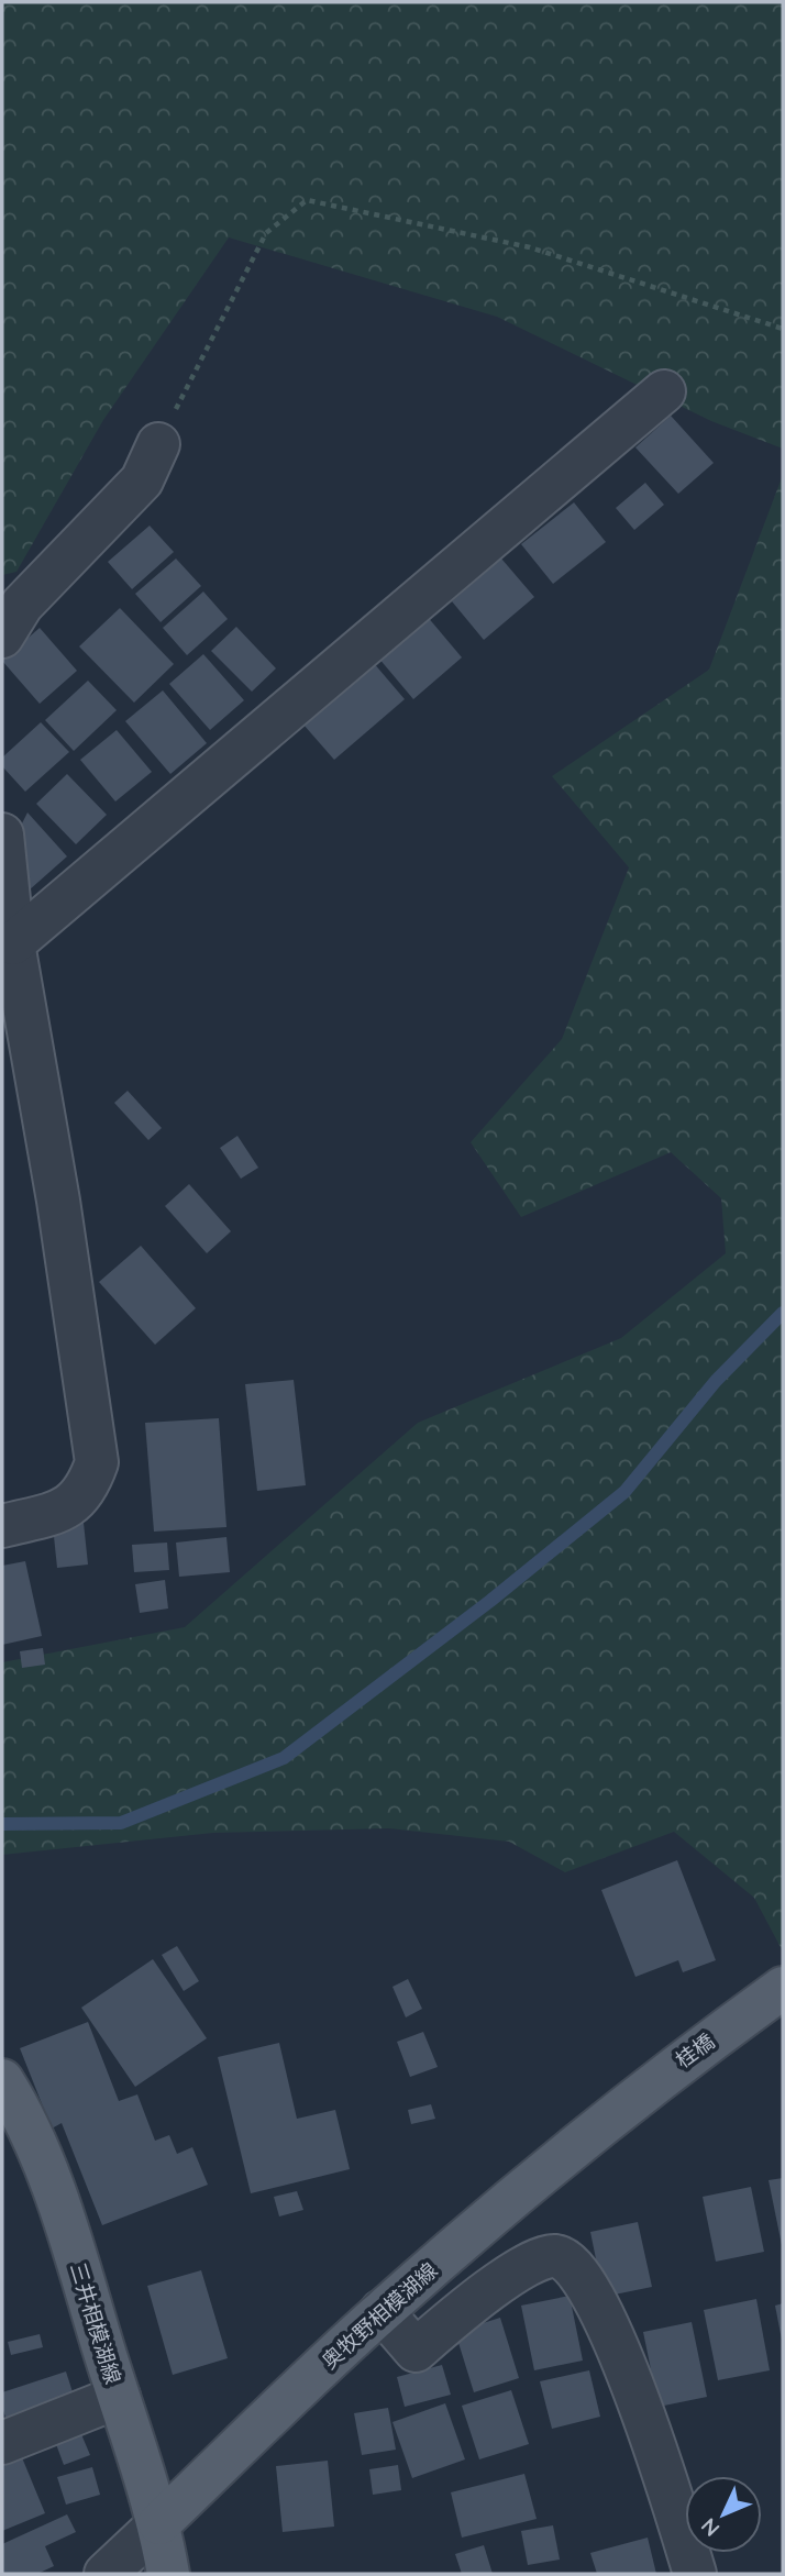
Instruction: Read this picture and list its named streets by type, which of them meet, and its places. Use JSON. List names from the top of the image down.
{
  "streets": {
    "main road": ["桂橋", "奥牧野相模湖線", "三井相模湖線"]
  },
  "crossings": [
    ["桂橋", "奥牧野相模湖線"],
    ["奥牧野相模湖線", "三井相模湖線"]
  ],
  "north": "bottom left"
}
